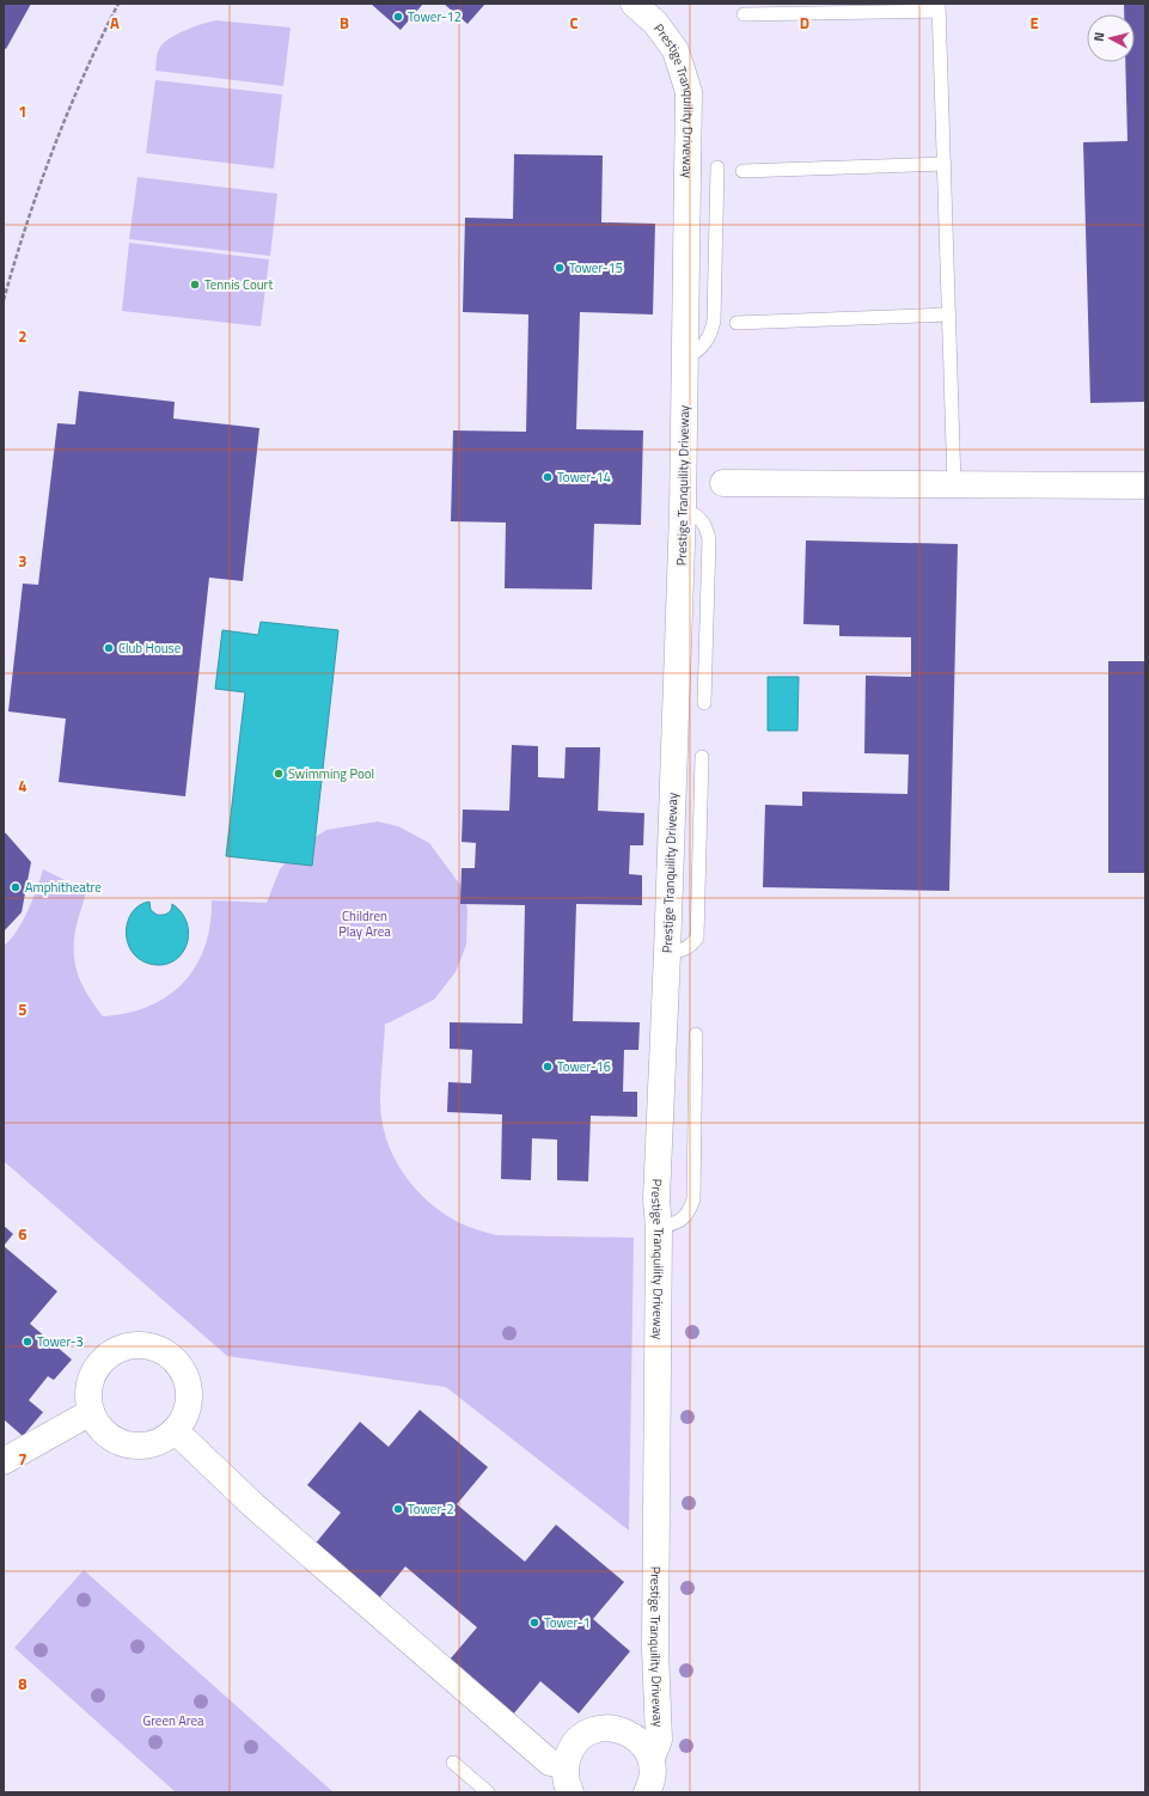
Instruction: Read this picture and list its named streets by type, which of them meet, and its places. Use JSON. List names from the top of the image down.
{
  "streets": {
    "street": ["Prestige Tranquility Driveway"]
  },
  "parks": ["Children Play Area", "Green Area"],
  "places": [
    "Tower-12",
    "Tower-15",
    "Tennis Court",
    "Tower-14",
    "Club House",
    "Swimming Pool",
    "Amphitheatre",
    "Tower-16",
    "Tower-3",
    "Tower-2",
    "Tower-1"
  ],
  "north": "left",
  "grid": {
    "columns": [
      "A",
      "B",
      "C",
      "D",
      "E"
    ],
    "rows": [
      "1",
      "2",
      "3",
      "4",
      "5",
      "6",
      "7",
      "8"
    ]
  }
}
